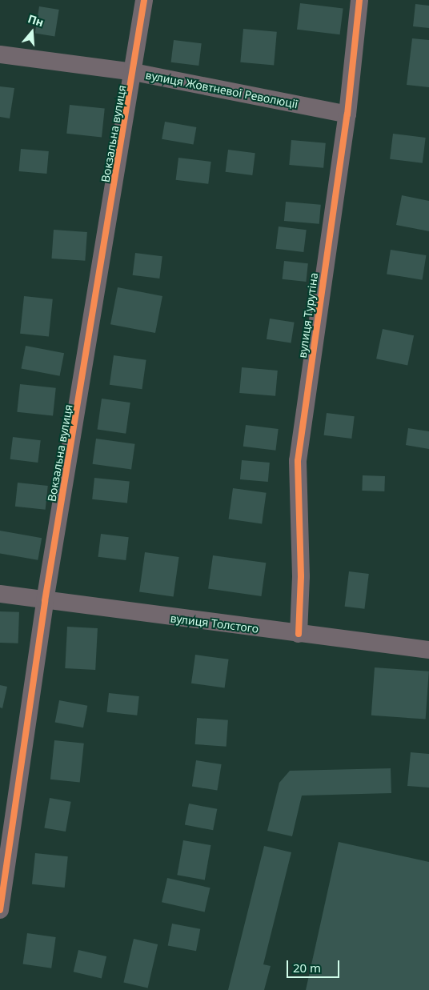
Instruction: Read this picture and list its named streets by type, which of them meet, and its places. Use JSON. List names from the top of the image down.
{
  "streets": {
    "street": [
      "вулиця Жовтневої Революції",
      "Вокзальна вулиця",
      "вулиця Турутіна",
      "вулиця Толстого"
    ]
  },
  "crossings": [
    ["вулиця Жовтневої Революції", "Вокзальна вулиця"],
    ["вулиця Жовтневої Революції", "вулиця Турутіна"],
    ["Вокзальна вулиця", "вулиця Толстого"],
    ["вулиця Турутіна", "вулиця Толстого"]
  ],
  "scale_bar": "20 m",
  "north": "top"
}
